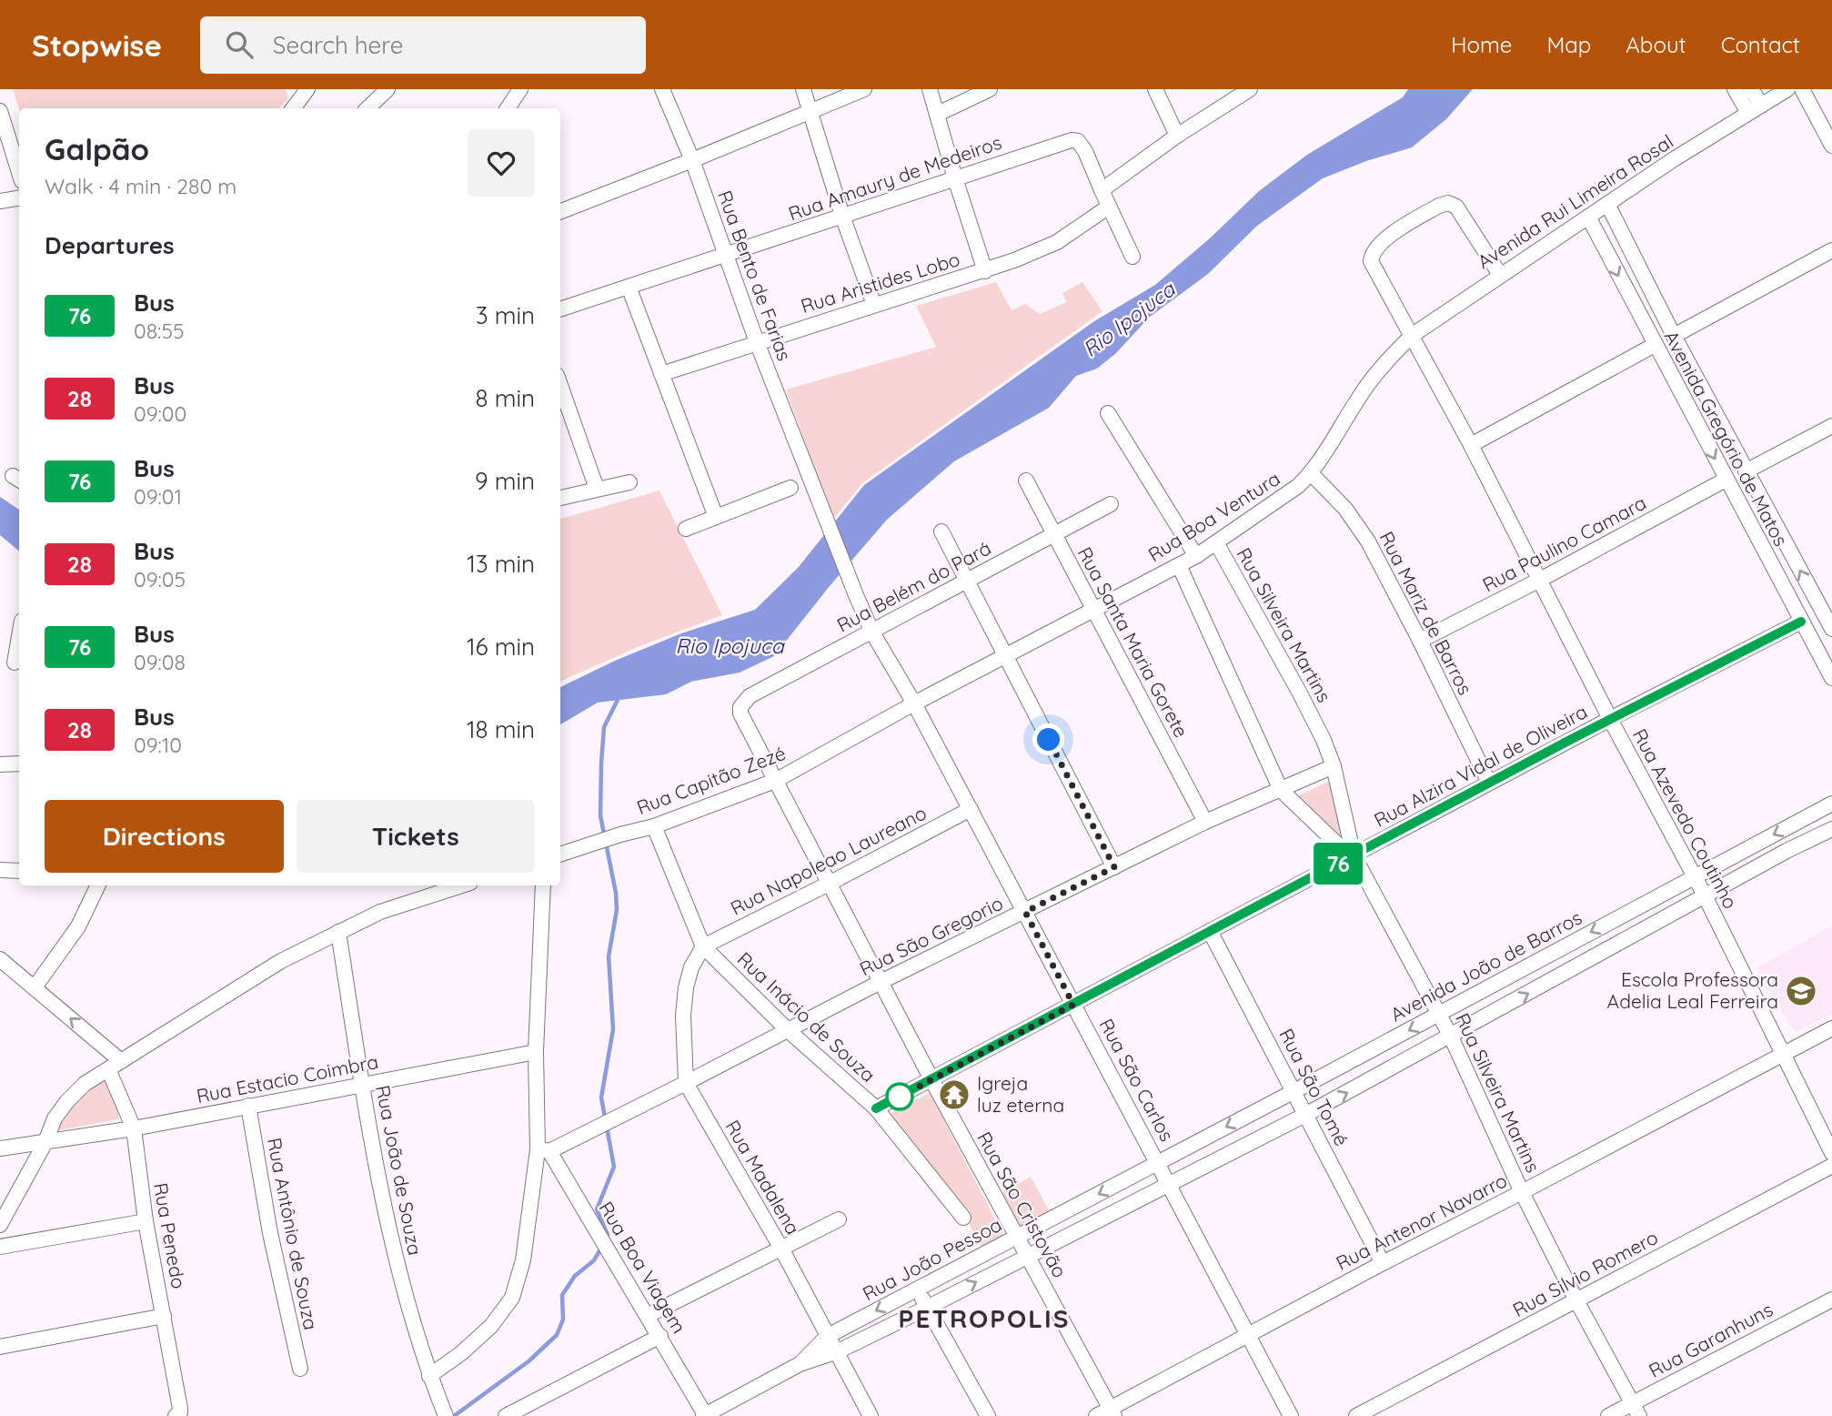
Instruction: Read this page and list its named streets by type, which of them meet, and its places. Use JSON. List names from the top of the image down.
{
  "streets": {
    "street": [
      "Rua Amaury de Medeiros",
      "Avenida Rui Limeira Rosal",
      "Rua Bento de Farias",
      "Rua Aristides Lobo",
      "Avenida Gregório de Matos",
      "Rua Boa Ventura",
      "Rua Paulino Camara",
      "Rua Belém do Pará",
      "Rua Mariz de Barros",
      "Rua Silveira Martins",
      "Rua Santa Maria Gorete",
      "Rua Alzira Vidal de Oliveira",
      "Rua Capitão Zezé",
      "Rua Azevedo Coutinho",
      "Rua Napoleao Laureano",
      "Rua São Gregorio",
      "Avenida João de Barros",
      "Rua Inácio de Souza",
      "Rua Estacio Coimbra",
      "Rua São Carlos",
      "Rua São Tomé",
      "Rua João de Souza",
      "Rua Madalena",
      "Rua São Cristovão",
      "Rua Antenor Navarro",
      "Rua Antônio de Souza",
      "Rua Penedo",
      "Rua João Pessoa",
      "Rua Boa Viagem",
      "Rua Silvio Romero",
      "Rua Garanhuns"
    ]
  },
  "crossings": [
    ["Rua Amaury de Medeiros", "Rua Bento de Farias"],
    ["Avenida Rui Limeira Rosal", "Avenida Gregório de Matos"],
    ["Avenida Rui Limeira Rosal", "Rua Boa Ventura"],
    ["Avenida Rui Limeira Rosal", "Rua Azevedo Coutinho"],
    ["Rua Bento de Farias", "Rua Aristides Lobo"],
    ["Rua Bento de Farias", "Rua São Carlos"],
    ["Avenida Gregório de Matos", "Rua Paulino Camara"],
    ["Avenida Gregório de Matos", "Rua Alzira Vidal de Oliveira"],
    ["Rua Boa Ventura", "Rua Mariz de Barros"],
    ["Rua Boa Ventura", "Rua Silveira Martins"],
    ["Rua Boa Ventura", "Rua Santa Maria Gorete"],
    ["Rua Boa Ventura", "Rua Capitão Zezé"],
    ["Rua Boa Ventura", "Rua Azevedo Coutinho"],
    ["Rua Boa Ventura", "Rua São Carlos"],
    ["Rua Paulino Camara", "Rua Mariz de Barros"],
    ["Rua Paulino Camara", "Rua Azevedo Coutinho"],
    ["Rua Belém do Pará", "Rua Santa Maria Gorete"],
    ["Rua Belém do Pará", "Rua São Carlos"],
    ["Rua Belém do Pará", "Rua São Cristovão"],
    ["Rua Mariz de Barros", "Rua Alzira Vidal de Oliveira"],
    ["Rua Silveira Martins", "Rua Alzira Vidal de Oliveira"],
    ["Rua Silveira Martins", "Rua São Gregorio"],
    ["Rua Silveira Martins", "Avenida João de Barros"],
    ["Rua Silveira Martins", "Rua Antenor Navarro"],
    ["Rua Silveira Martins", "Rua Silvio Romero"],
    ["Rua Silveira Martins", "Rua Garanhuns"],
    ["Rua Santa Maria Gorete", "Rua São Gregorio"],
    ["Rua Alzira Vidal de Oliveira", "Rua Azevedo Coutinho"],
    ["Rua Alzira Vidal de Oliveira", "Rua Inácio de Souza"],
    ["Rua Alzira Vidal de Oliveira", "Rua São Carlos"],
    ["Rua Alzira Vidal de Oliveira", "Rua São Tomé"],
    ["Rua Alzira Vidal de Oliveira", "Rua São Cristovão"],
    ["Rua Capitão Zezé", "Rua Inácio de Souza"],
    ["Rua Capitão Zezé", "Rua São Carlos"],
    ["Rua Capitão Zezé", "Rua São Cristovão"],
    ["Rua Azevedo Coutinho", "Avenida João de Barros"],
    ["Rua Azevedo Coutinho", "Rua Antenor Navarro"],
    ["Rua Napoleao Laureano", "Rua Inácio de Souza"],
    ["Rua Napoleao Laureano", "Rua São Carlos"],
    ["Rua Napoleao Laureano", "Rua Madalena"],
    ["Rua Napoleao Laureano", "Rua São Cristovão"],
    ["Rua São Gregorio", "Rua Inácio de Souza"],
    ["Rua São Gregorio", "Rua São Carlos"],
    ["Rua São Gregorio", "Rua Madalena"],
    ["Rua São Gregorio", "Rua São Cristovão"],
    ["Rua São Gregorio", "Rua Boa Viagem"],
    ["Avenida João de Barros", "Rua São Carlos"],
    ["Avenida João de Barros", "Rua São Tomé"],
    ["Avenida João de Barros", "Rua João Pessoa"],
    ["Rua Inácio de Souza", "Rua Madalena"],
    ["Rua Estacio Coimbra", "Rua João de Souza"],
    ["Rua Estacio Coimbra", "Rua Antônio de Souza"],
    ["Rua Estacio Coimbra", "Rua Penedo"],
    ["Rua São Carlos", "Rua Antenor Navarro"],
    ["Rua São Carlos", "Rua João Pessoa"],
    ["Rua São Tomé", "Rua Antenor Navarro"],
    ["Rua Madalena", "Rua João Pessoa"],
    ["Rua São Cristovão", "Rua Antenor Navarro"],
    ["Rua São Cristovão", "Rua João Pessoa"],
    ["Rua João Pessoa", "Rua Boa Viagem"]
  ],
  "districts": ["PETROPOLIS"],
  "water": ["Rio Ipojuca"],
  "places": {
    "school or university": ["Escola Professora Adelia Leal Ferreira"],
    "temple": ["Igreja luz eterna"]
  },
  "lines": ["bus line 76"],
  "page": {
    "header": "Stopwise",
    "search": "Search here",
    "nav": [
      "Home",
      "Map",
      "About",
      "Contact"
    ],
    "on_map": "76",
    "heading": [
      ["Galpão", "Walk · 4 min · 280 m"],
      "Departures"
    ],
    "list": [
      {
        "mark": "76",
        "name": "Bus",
        "note": "08:55",
        "value": "3 min"
      },
      {
        "mark": "28",
        "name": "Bus",
        "note": "09:00",
        "value": "8 min"
      },
      {
        "mark": "76",
        "name": "Bus",
        "note": "09:01",
        "value": "9 min"
      },
      {
        "mark": "28",
        "name": "Bus",
        "note": "09:05",
        "value": "13 min"
      },
      {
        "mark": "76",
        "name": "Bus",
        "note": "09:08",
        "value": "16 min"
      },
      {
        "mark": "28",
        "name": "Bus",
        "note": "09:10",
        "value": "18 min"
      }
    ],
    "buttons": ["Directions", "Tickets"]
  }
}
